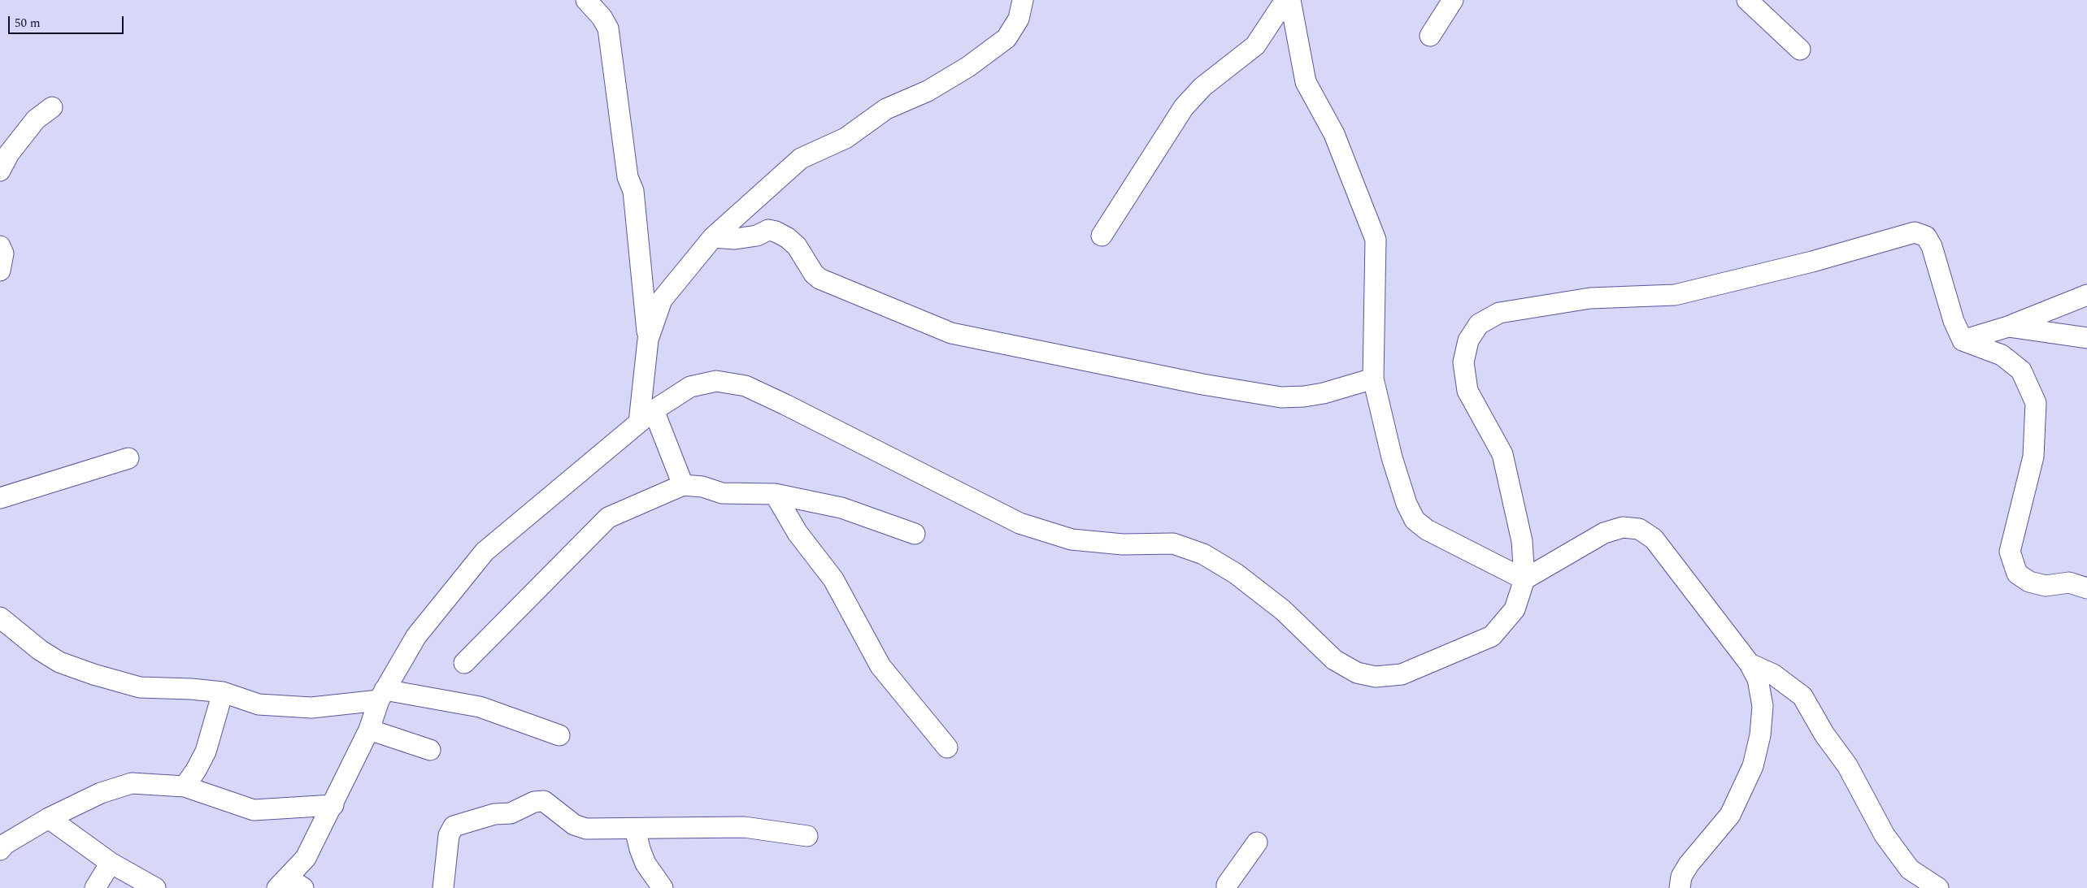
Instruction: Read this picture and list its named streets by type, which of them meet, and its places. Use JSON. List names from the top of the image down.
{
  "scale_bar": "50 m"
}
